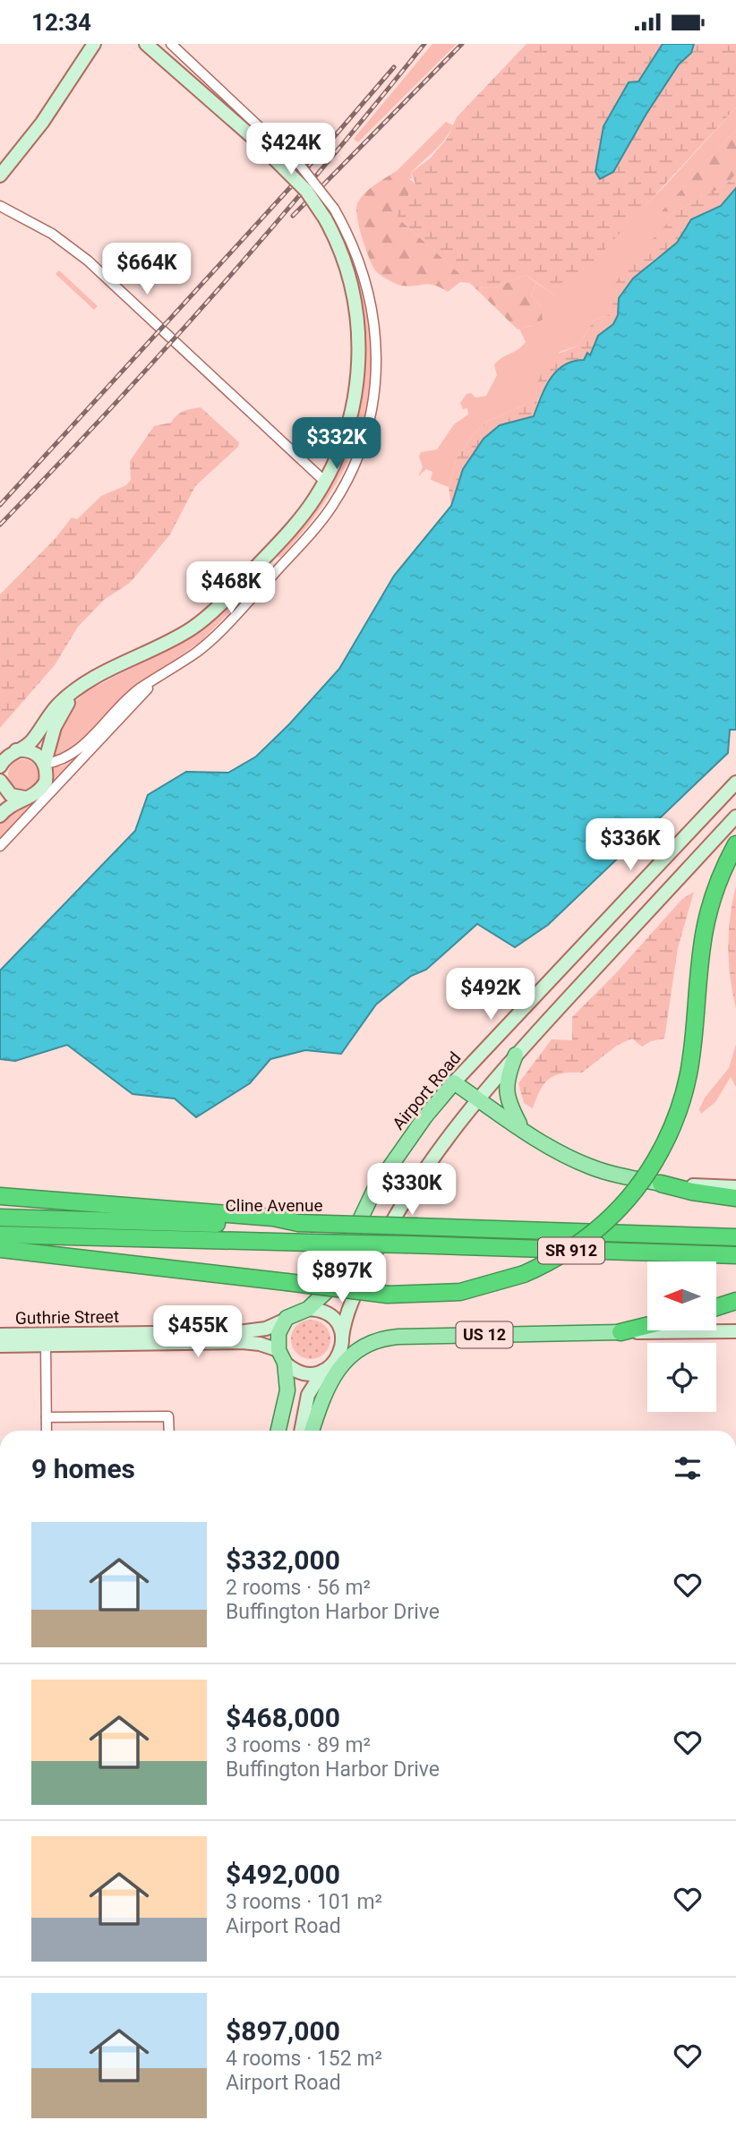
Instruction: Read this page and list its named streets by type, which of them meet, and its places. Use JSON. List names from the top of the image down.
{
  "streets": {
    "highway": ["Cline Avenue", "SR 912", "US 12"],
    "main road": ["Airport Road", "Guthrie Street"]
  },
  "crossings": [
    ["Airport Road", "Guthrie Street"],
    ["Airport Road", "US 12"],
    ["Guthrie Street", "US 12"]
  ],
  "north": "left",
  "page": {
    "status": "12:34",
    "price": [
      "$424K",
      "$664K",
      "$332K",
      "$468K",
      "$336K",
      "$492K",
      "$330K",
      "$897K",
      "$455K"
    ],
    "heading": "9 homes",
    "list": [
      {
        "name": "$332,000",
        "note": "2 rooms · 56 m² · Buffington Harbor Drive"
      },
      {
        "name": "$468,000",
        "note": "3 rooms · 89 m² · Buffington Harbor Drive"
      },
      {
        "name": "$492,000",
        "note": "3 rooms · 101 m² · Airport Road"
      },
      {
        "name": "$897,000",
        "note": "4 rooms · 152 m² · Airport Road"
      }
    ]
  }
}
